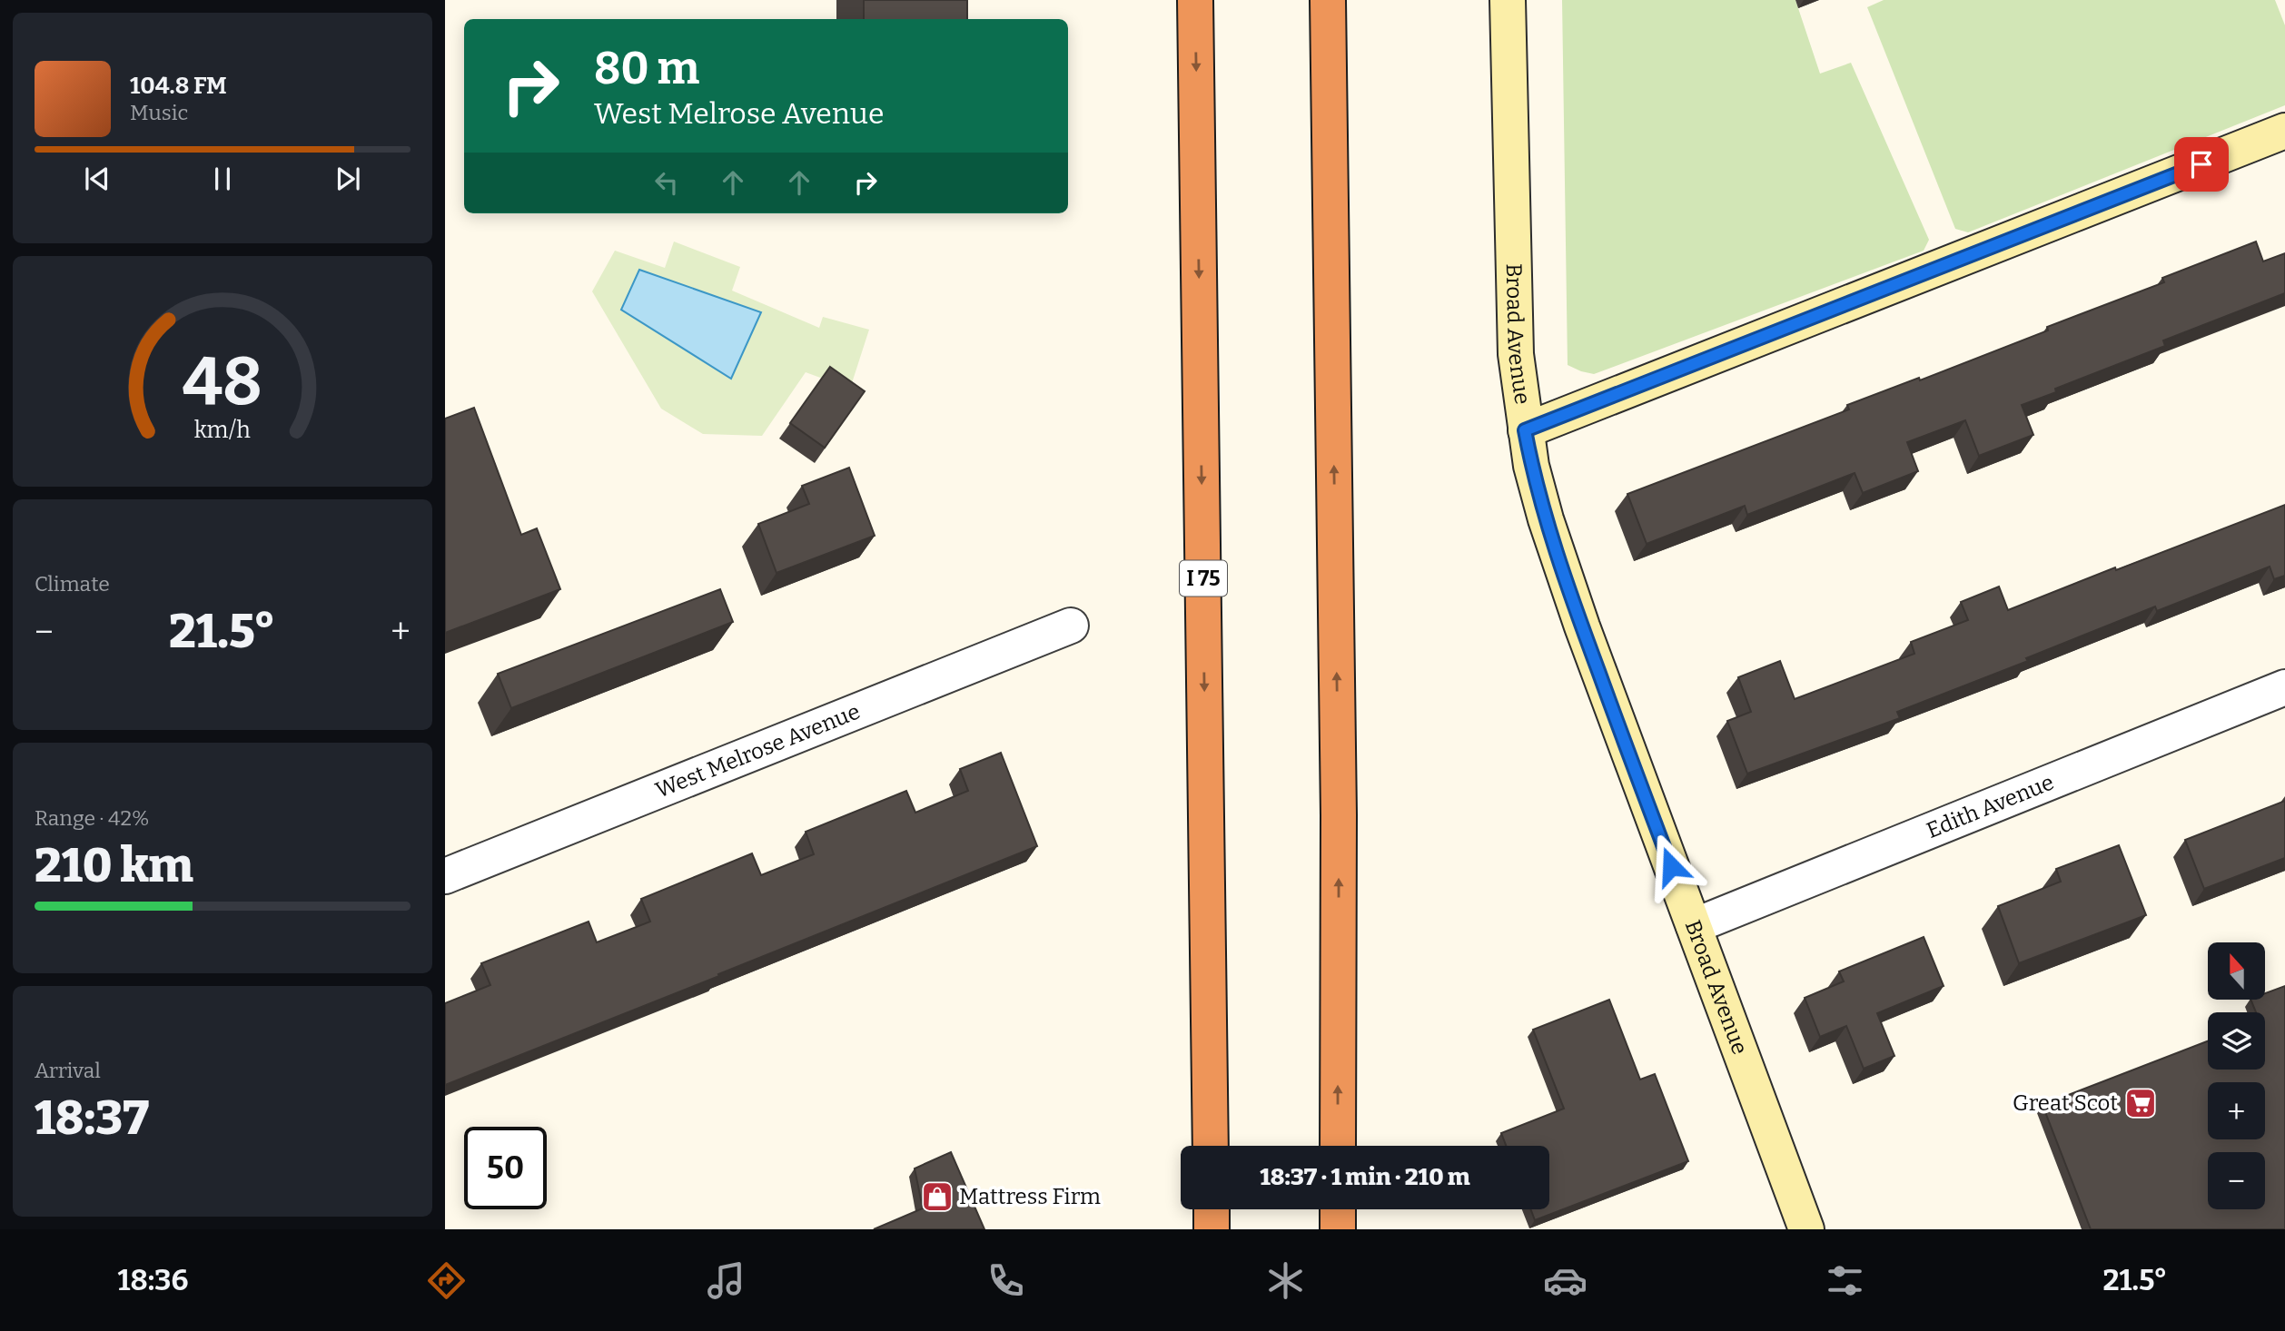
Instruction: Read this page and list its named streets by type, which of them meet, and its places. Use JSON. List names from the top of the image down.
{
  "streets": {
    "highway": ["I 75"],
    "main road": ["Broad Avenue"],
    "street": ["West Melrose Avenue", "Edith Avenue"]
  },
  "crossings": [
    ["Broad Avenue", "Edith Avenue"]
  ],
  "places": {
    "supermarket": ["Great Scot"],
    "shop": ["Mattress Firm"]
  },
  "north": "top",
  "page": {
    "turn": ["80 m", "West Melrose Avenue"],
    "song": ["104.8 FM", "Music"],
    "tile": [
      "Climate",
      ["Range · 42%", "210 km"],
      ["Arrival", "18:37"]
    ],
    "heat": ["−", "21.5°", "+"],
    "map_buttons": ["+", "−"],
    "limit": "50",
    "trip": "18:37 · 1 min · 210 m",
    "tabs": ["18:36", "21.5°"],
    "gauge": ["48", "km/h"]
  }
}
